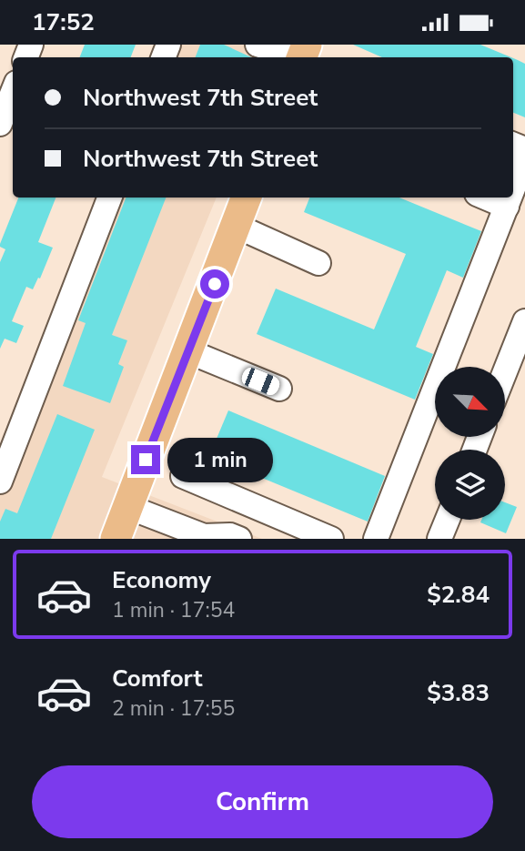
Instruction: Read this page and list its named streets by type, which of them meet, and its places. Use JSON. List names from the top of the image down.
{
  "north": "bottom right",
  "page": {
    "status": "17:52",
    "banner": ["Northwest 7th Street", "Northwest 7th Street"],
    "bubble": "1 min",
    "list": [
      {
        "name": "Economy",
        "note": "1 min · 17:54",
        "value": "$2.84"
      },
      {
        "name": "Comfort",
        "note": "2 min · 17:55",
        "value": "$3.83"
      }
    ],
    "buttons": "Confirm"
  }
}
